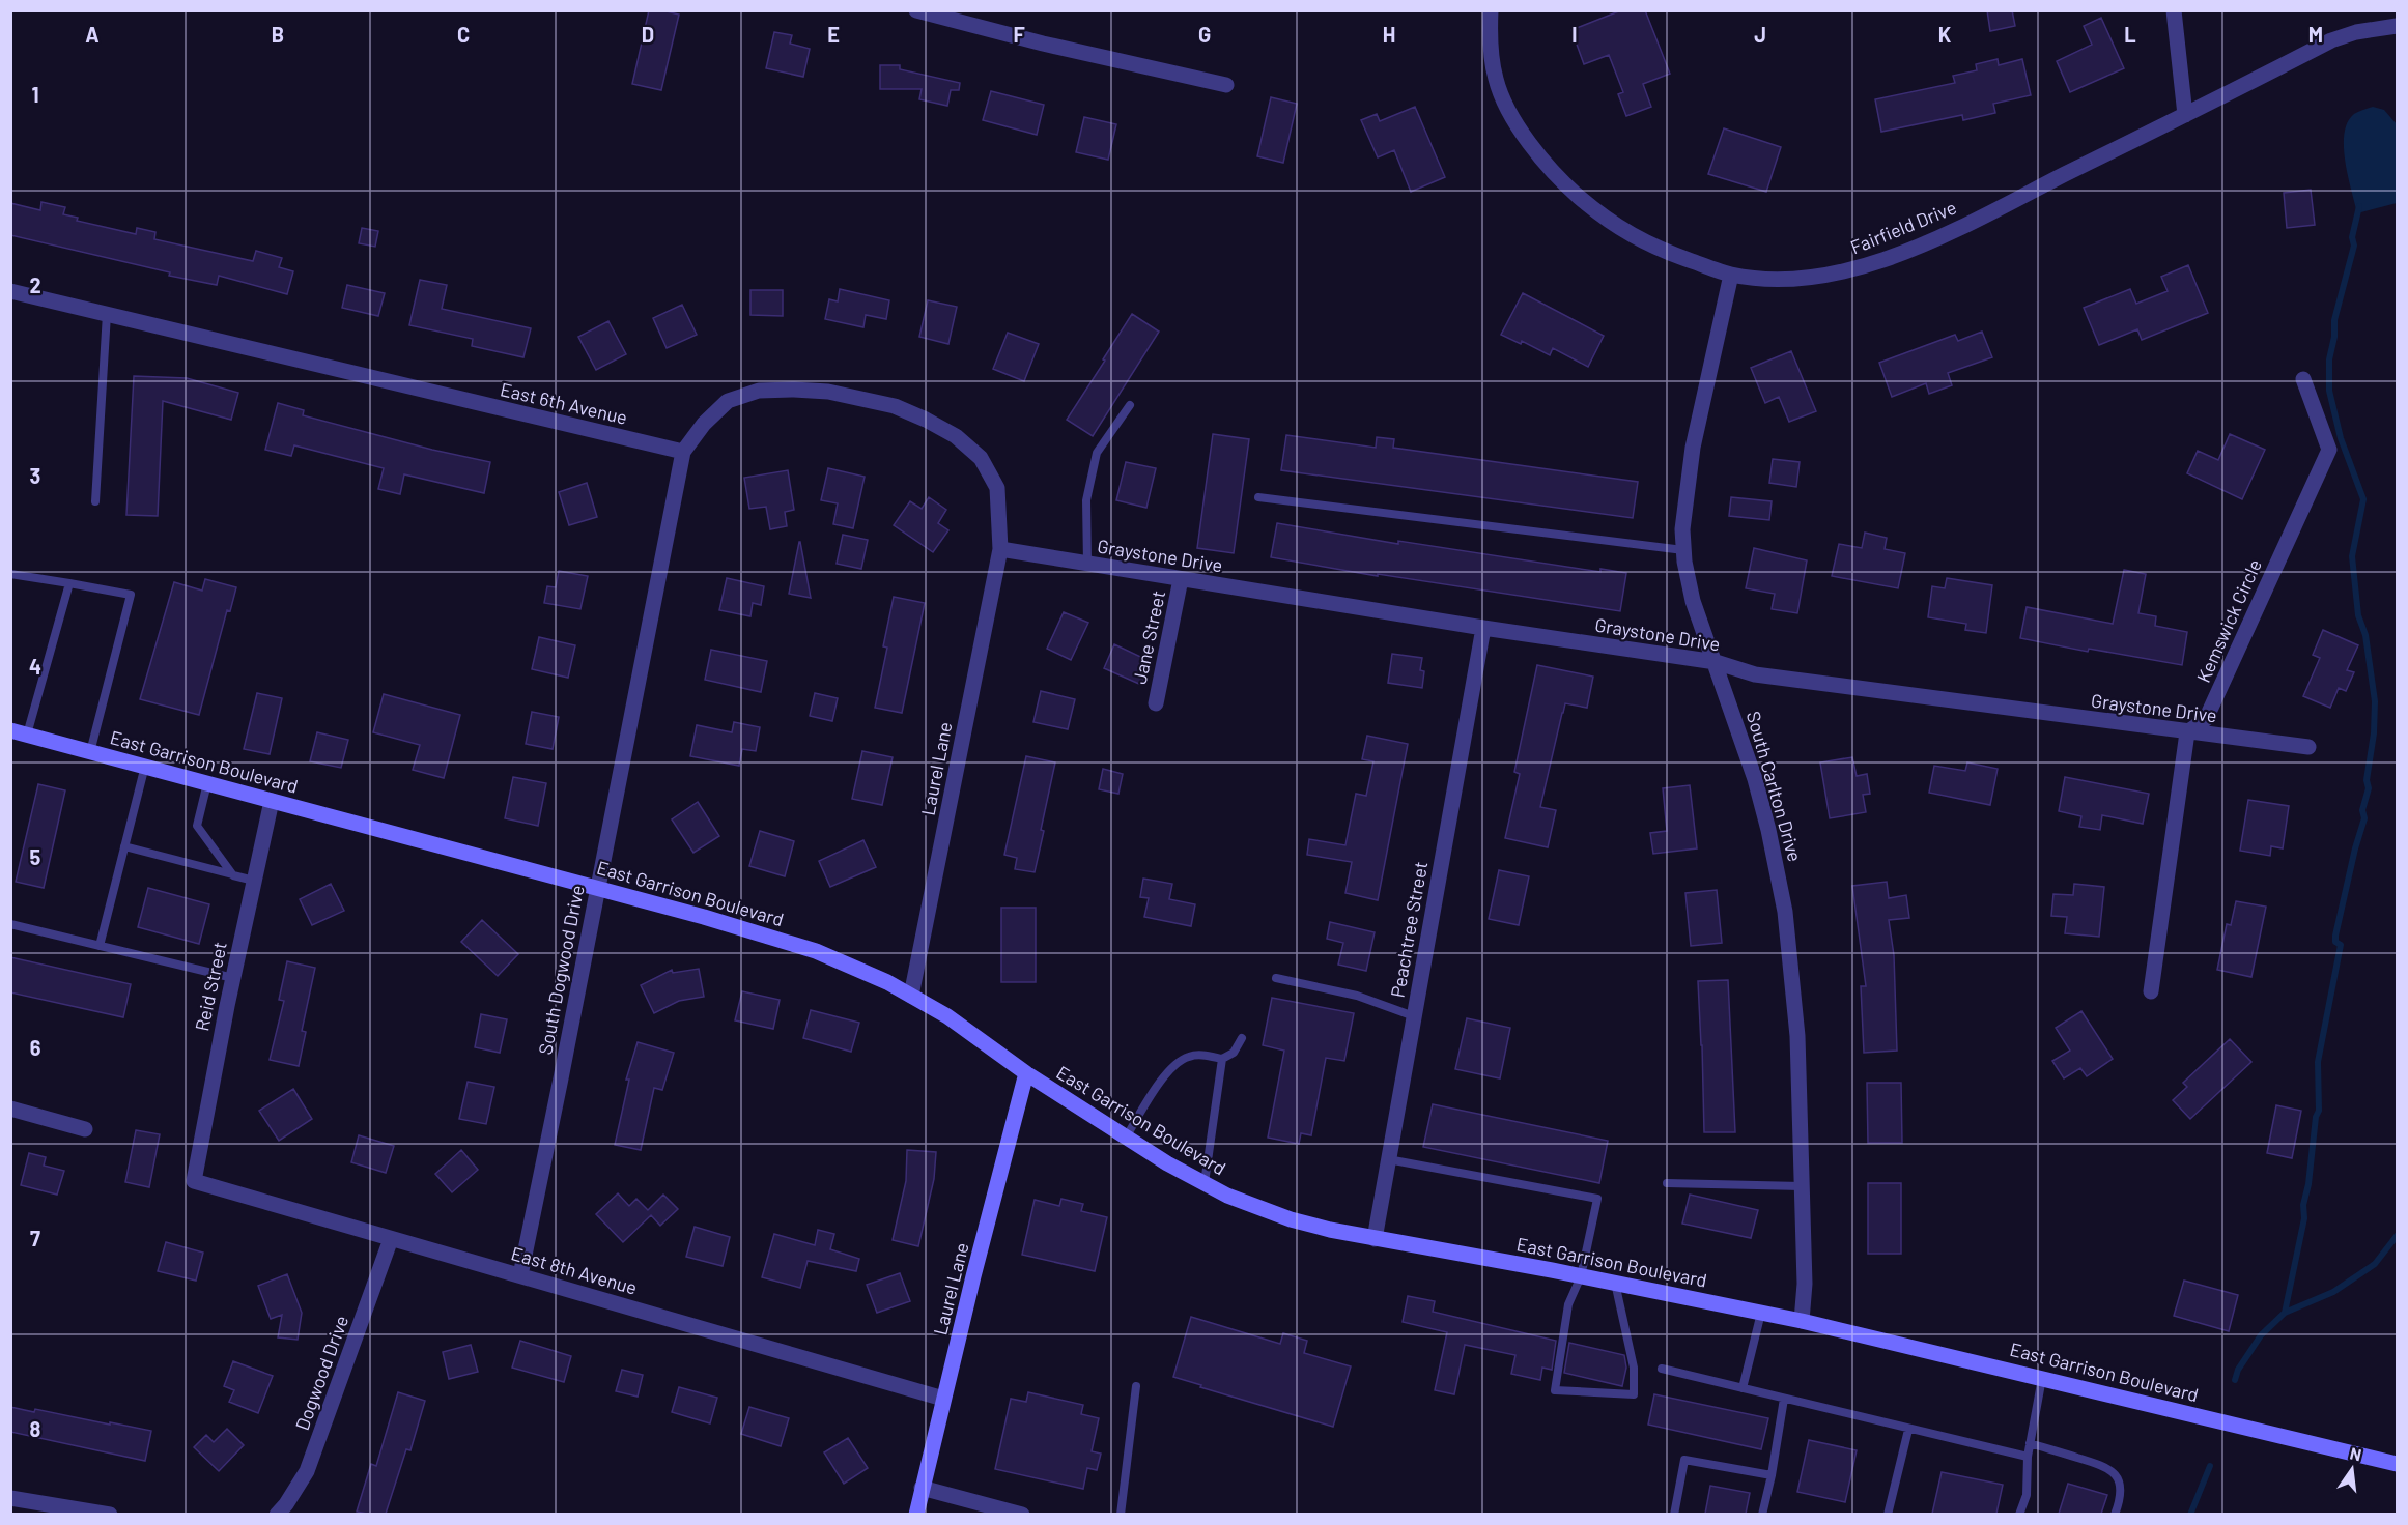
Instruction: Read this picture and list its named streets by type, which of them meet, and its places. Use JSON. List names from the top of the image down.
{
  "streets": {
    "main road": ["East Garrison Boulevard", "Laurel Lane"],
    "street": [
      "Fairfield Drive",
      "East 6th Avenue",
      "Graystone Drive",
      "Kemswick Circle",
      "Jane Street",
      "South Carlton Drive",
      "Peachtree Street",
      "South Dogwood Drive",
      "Reid Street",
      "East 8th Avenue",
      "Dogwood Drive"
    ]
  },
  "crossings": [
    ["Fairfield Drive", "South Carlton Drive"],
    ["East 6th Avenue", "South Dogwood Drive"],
    ["Graystone Drive", "Kemswick Circle"],
    ["Graystone Drive", "Jane Street"],
    ["Graystone Drive", "Laurel Lane"],
    ["Graystone Drive", "South Carlton Drive"],
    ["Graystone Drive", "Peachtree Street"],
    ["East Garrison Boulevard", "Laurel Lane"],
    ["East Garrison Boulevard", "South Carlton Drive"],
    ["East Garrison Boulevard", "Peachtree Street"],
    ["East Garrison Boulevard", "South Dogwood Drive"],
    ["East Garrison Boulevard", "Reid Street"],
    ["Laurel Lane", "East 8th Avenue"],
    ["South Dogwood Drive", "East 8th Avenue"],
    ["Reid Street", "East 8th Avenue"],
    ["East 8th Avenue", "Dogwood Drive"]
  ],
  "north": "top",
  "grid": {
    "columns": [
      "A",
      "B",
      "C",
      "D",
      "E",
      "F",
      "G",
      "H",
      "I",
      "J",
      "K",
      "L",
      "M"
    ],
    "rows": [
      "1",
      "2",
      "3",
      "4",
      "5",
      "6",
      "7",
      "8"
    ]
  }
}
